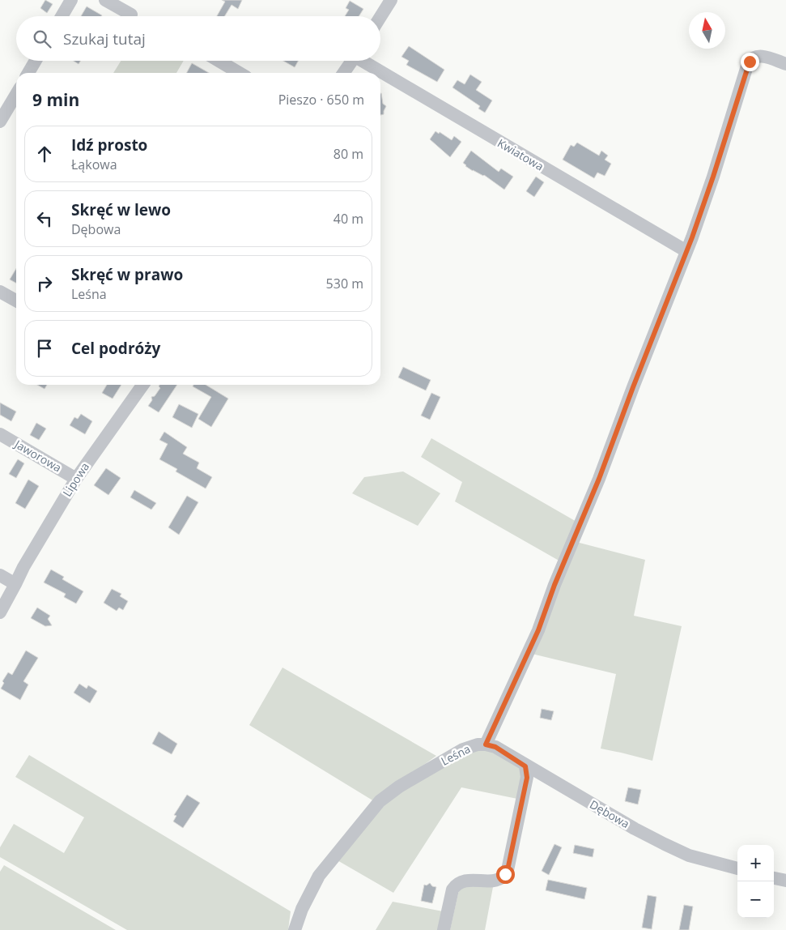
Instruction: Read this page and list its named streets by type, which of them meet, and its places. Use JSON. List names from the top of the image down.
{
  "streets": {
    "street": [
      "Kwiatowa",
      "Jaworowa",
      "Lipowa",
      "Leśna",
      "Dębowa"
    ]
  },
  "crossings": [
    ["Kwiatowa", "Leśna"],
    ["Jaworowa", "Lipowa"],
    ["Leśna", "Dębowa"]
  ],
  "north": "top",
  "page": {
    "search": "Szukaj tutaj",
    "heading": ["9 min", "Pieszo · 650 m"],
    "list": [
      ["Idź prosto", "Łąkowa", "80 m"],
      ["Skręć w lewo", "Dębowa", "40 m"],
      ["Skręć w prawo", "Leśna", "530 m"],
      "Cel podróży"
    ],
    "map_buttons": ["+", "−"]
  }
}
